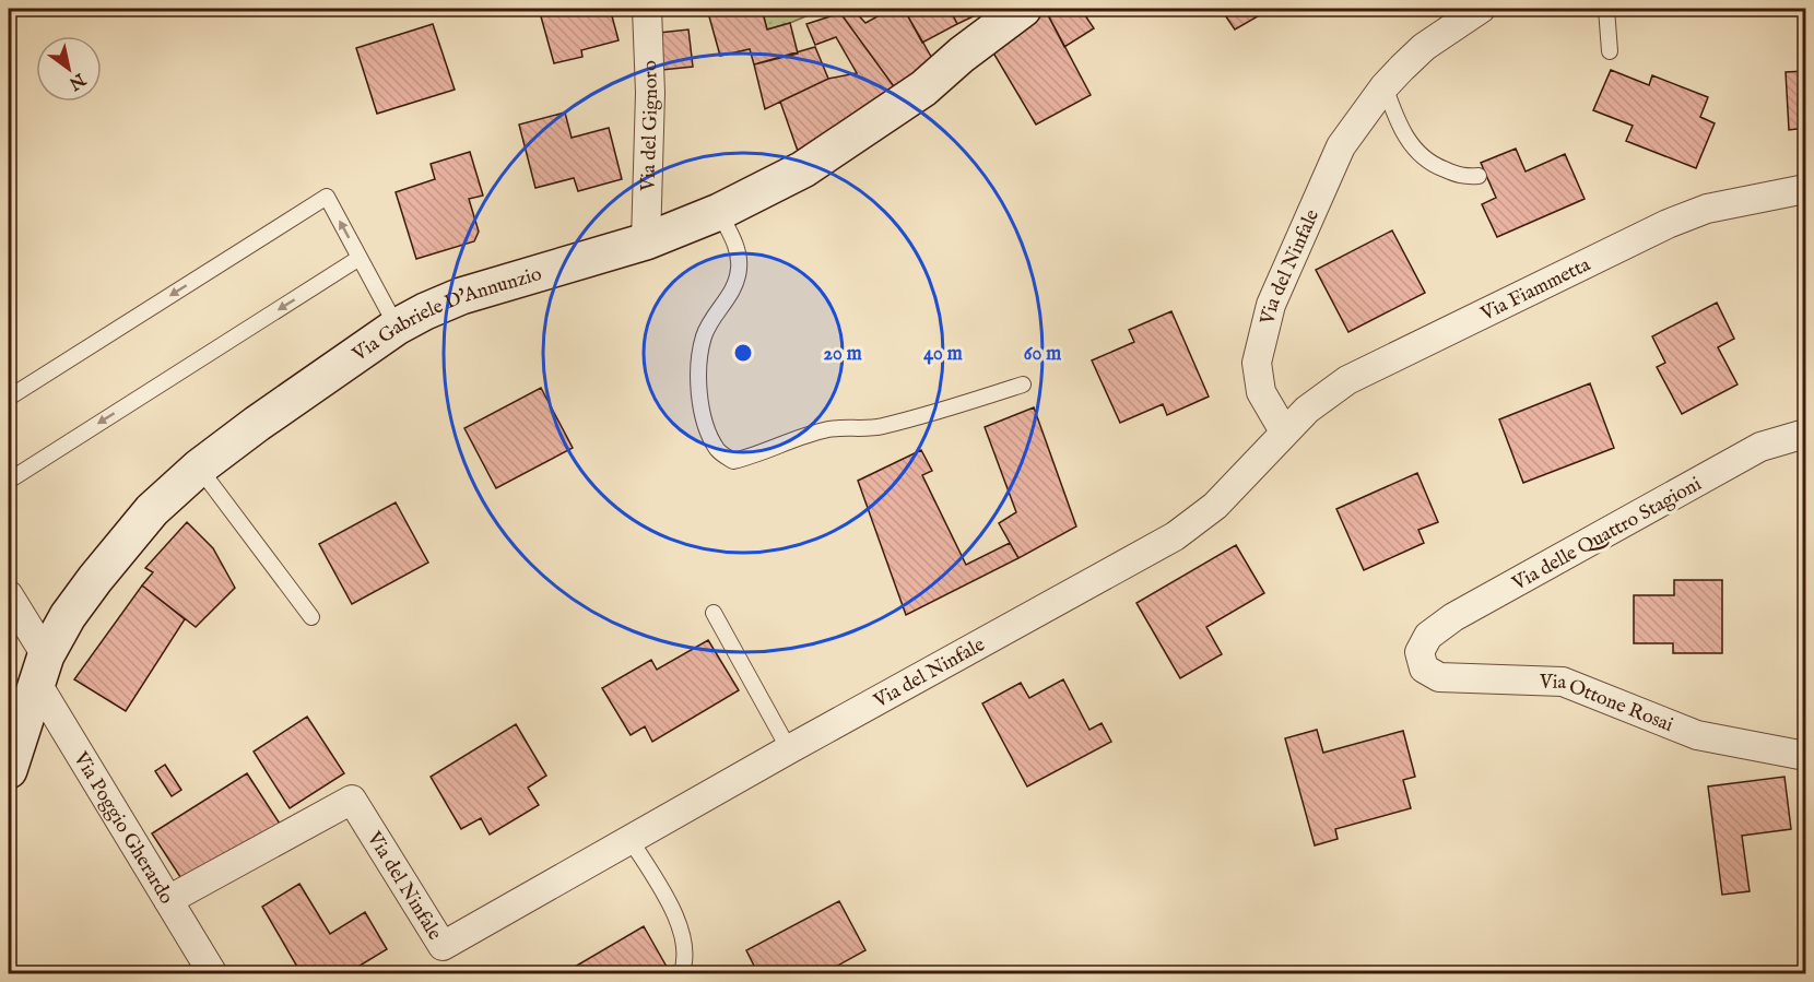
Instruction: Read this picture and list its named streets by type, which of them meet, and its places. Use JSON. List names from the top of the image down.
{
  "streets": {
    "street": [
      "Via del Gignoro",
      "Via del Ninfale",
      "Via Fiammetta",
      "Via Gabriele D'Annunzio",
      "Via delle Quattro Stagioni",
      "Via Ottone Rosai",
      "Via Poggio Gherardo"
    ]
  },
  "crossings": [
    ["Via del Gignoro", "Via Gabriele D'Annunzio"],
    ["Via del Ninfale", "Via Fiammetta"],
    ["Via del Ninfale", "Via Poggio Gherardo"],
    ["Via Gabriele D'Annunzio", "Via Poggio Gherardo"],
    ["Via delle Quattro Stagioni", "Via Ottone Rosai"]
  ],
  "north": "bottom right",
  "rings": ["20 m", "40 m", "60 m"]
}
